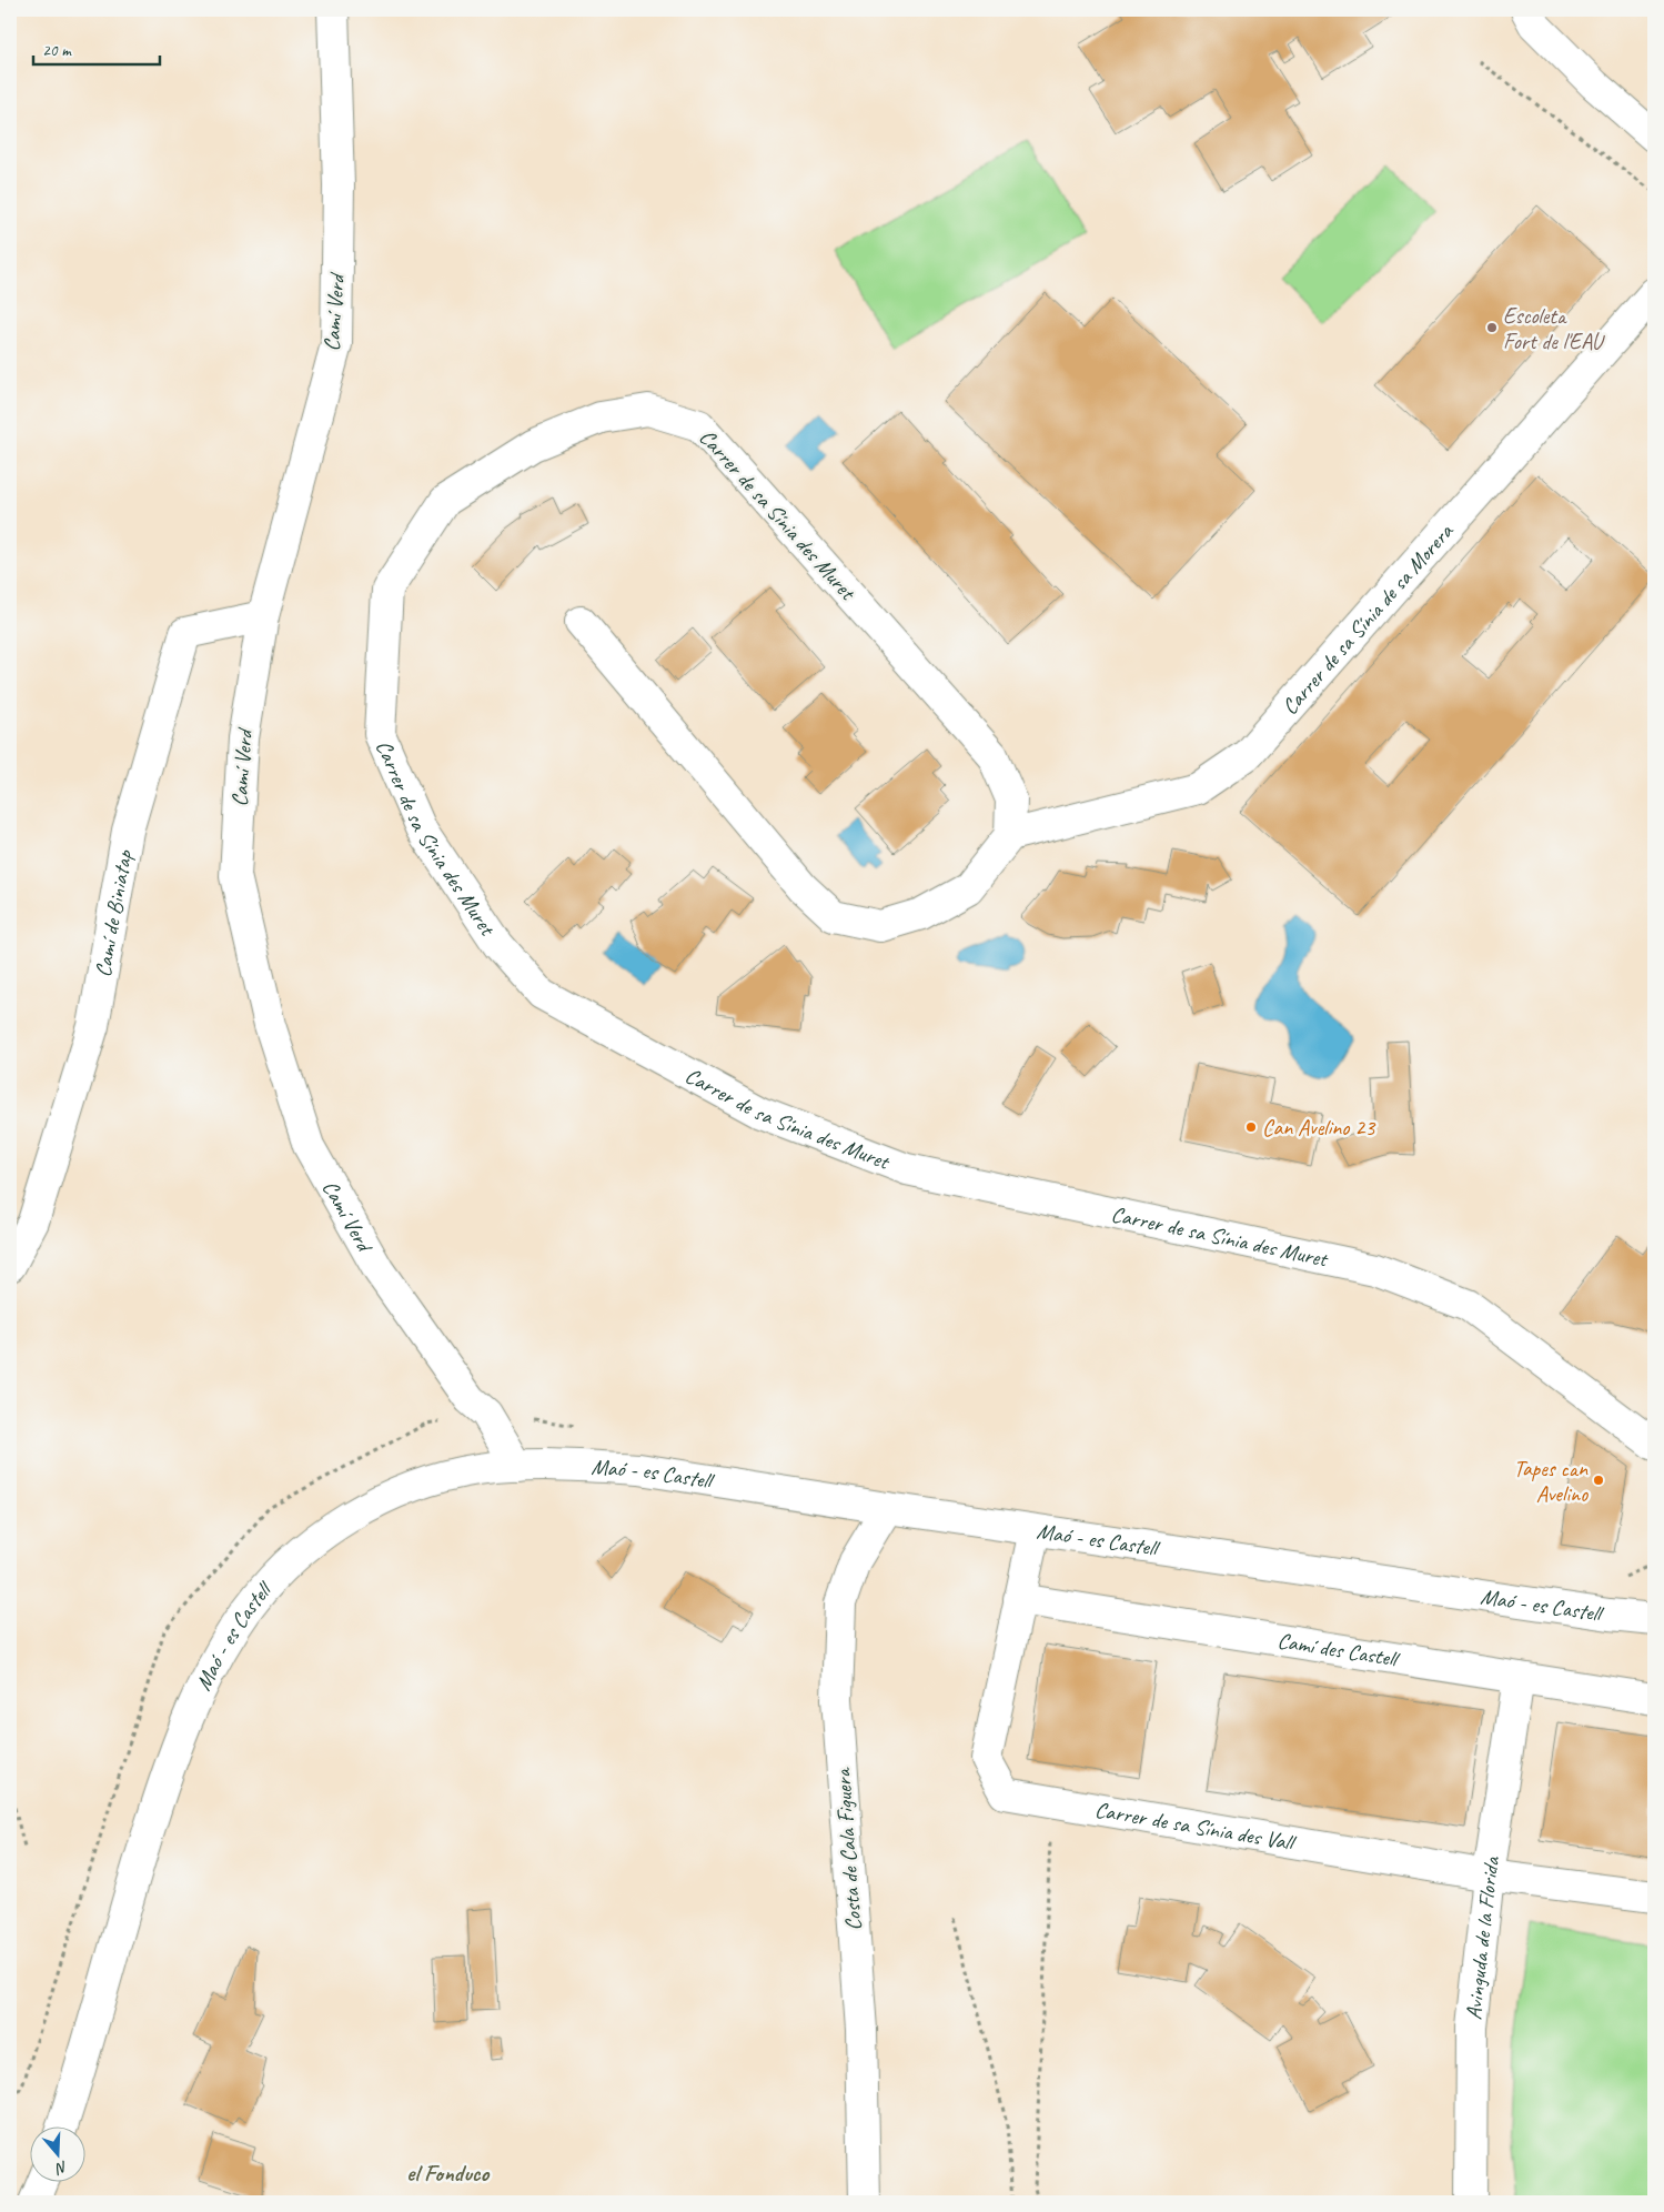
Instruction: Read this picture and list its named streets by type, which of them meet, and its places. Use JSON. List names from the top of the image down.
{
  "streets": {
    "street": [
      "Camí Verd",
      "Carrer de sa Sínia des Muret",
      "Carrer de sa Sínia de sa Morera",
      "Camí de Biniatap",
      "Maó - es Castell",
      "Camí des Castell",
      "Carrer de sa Sínia des Vall",
      "Costa de Cala Figuera",
      "Avinguda de la Florida"
    ]
  },
  "crossings": [
    ["Camí Verd", "Camí de Biniatap"],
    ["Camí Verd", "Maó - es Castell"],
    ["Carrer de sa Sínia des Muret", "Carrer de sa Sínia de sa Morera"],
    ["Maó - es Castell", "Carrer de sa Sínia des Vall"],
    ["Maó - es Castell", "Costa de Cala Figuera"],
    ["Camí des Castell", "Carrer de sa Sínia des Vall"],
    ["Camí des Castell", "Avinguda de la Florida"],
    ["Carrer de sa Sínia des Vall", "Avinguda de la Florida"]
  ],
  "districts": ["el Fonduco"],
  "places": ["Escoleta Fort de l'EAU", "Can Avelino 23", "Tapes can Avelino"],
  "scale_bar": "20 m",
  "north": "bottom"
}
